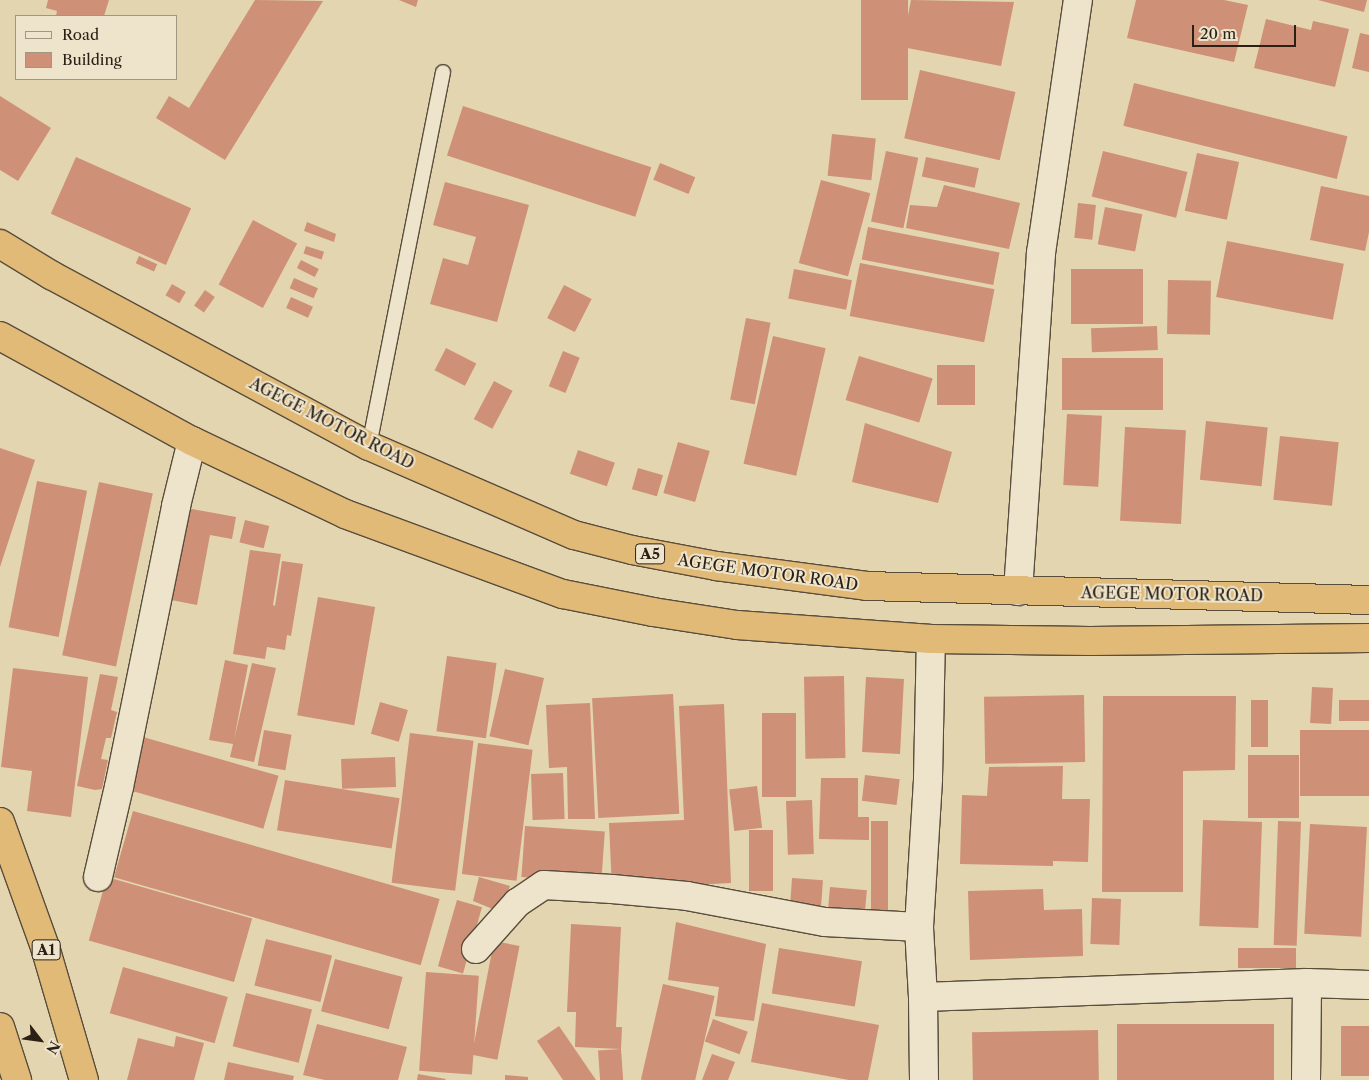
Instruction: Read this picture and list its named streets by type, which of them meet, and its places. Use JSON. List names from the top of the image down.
{
  "streets": {
    "highway": ["AGEGE MOTOR ROAD", "A5", "A1"]
  },
  "legend": ["Road", "Building"],
  "scale_bar": "20 m",
  "north": "bottom right"
}
